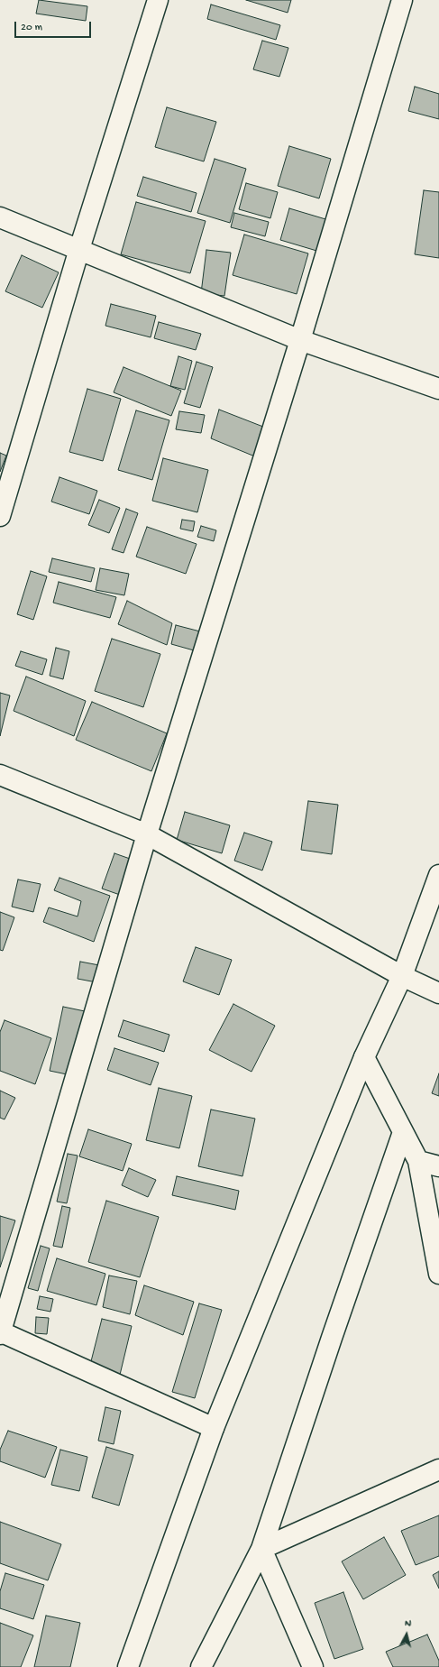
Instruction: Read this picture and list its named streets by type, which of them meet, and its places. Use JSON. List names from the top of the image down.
{
  "scale_bar": "20 m",
  "north": "top"
}
